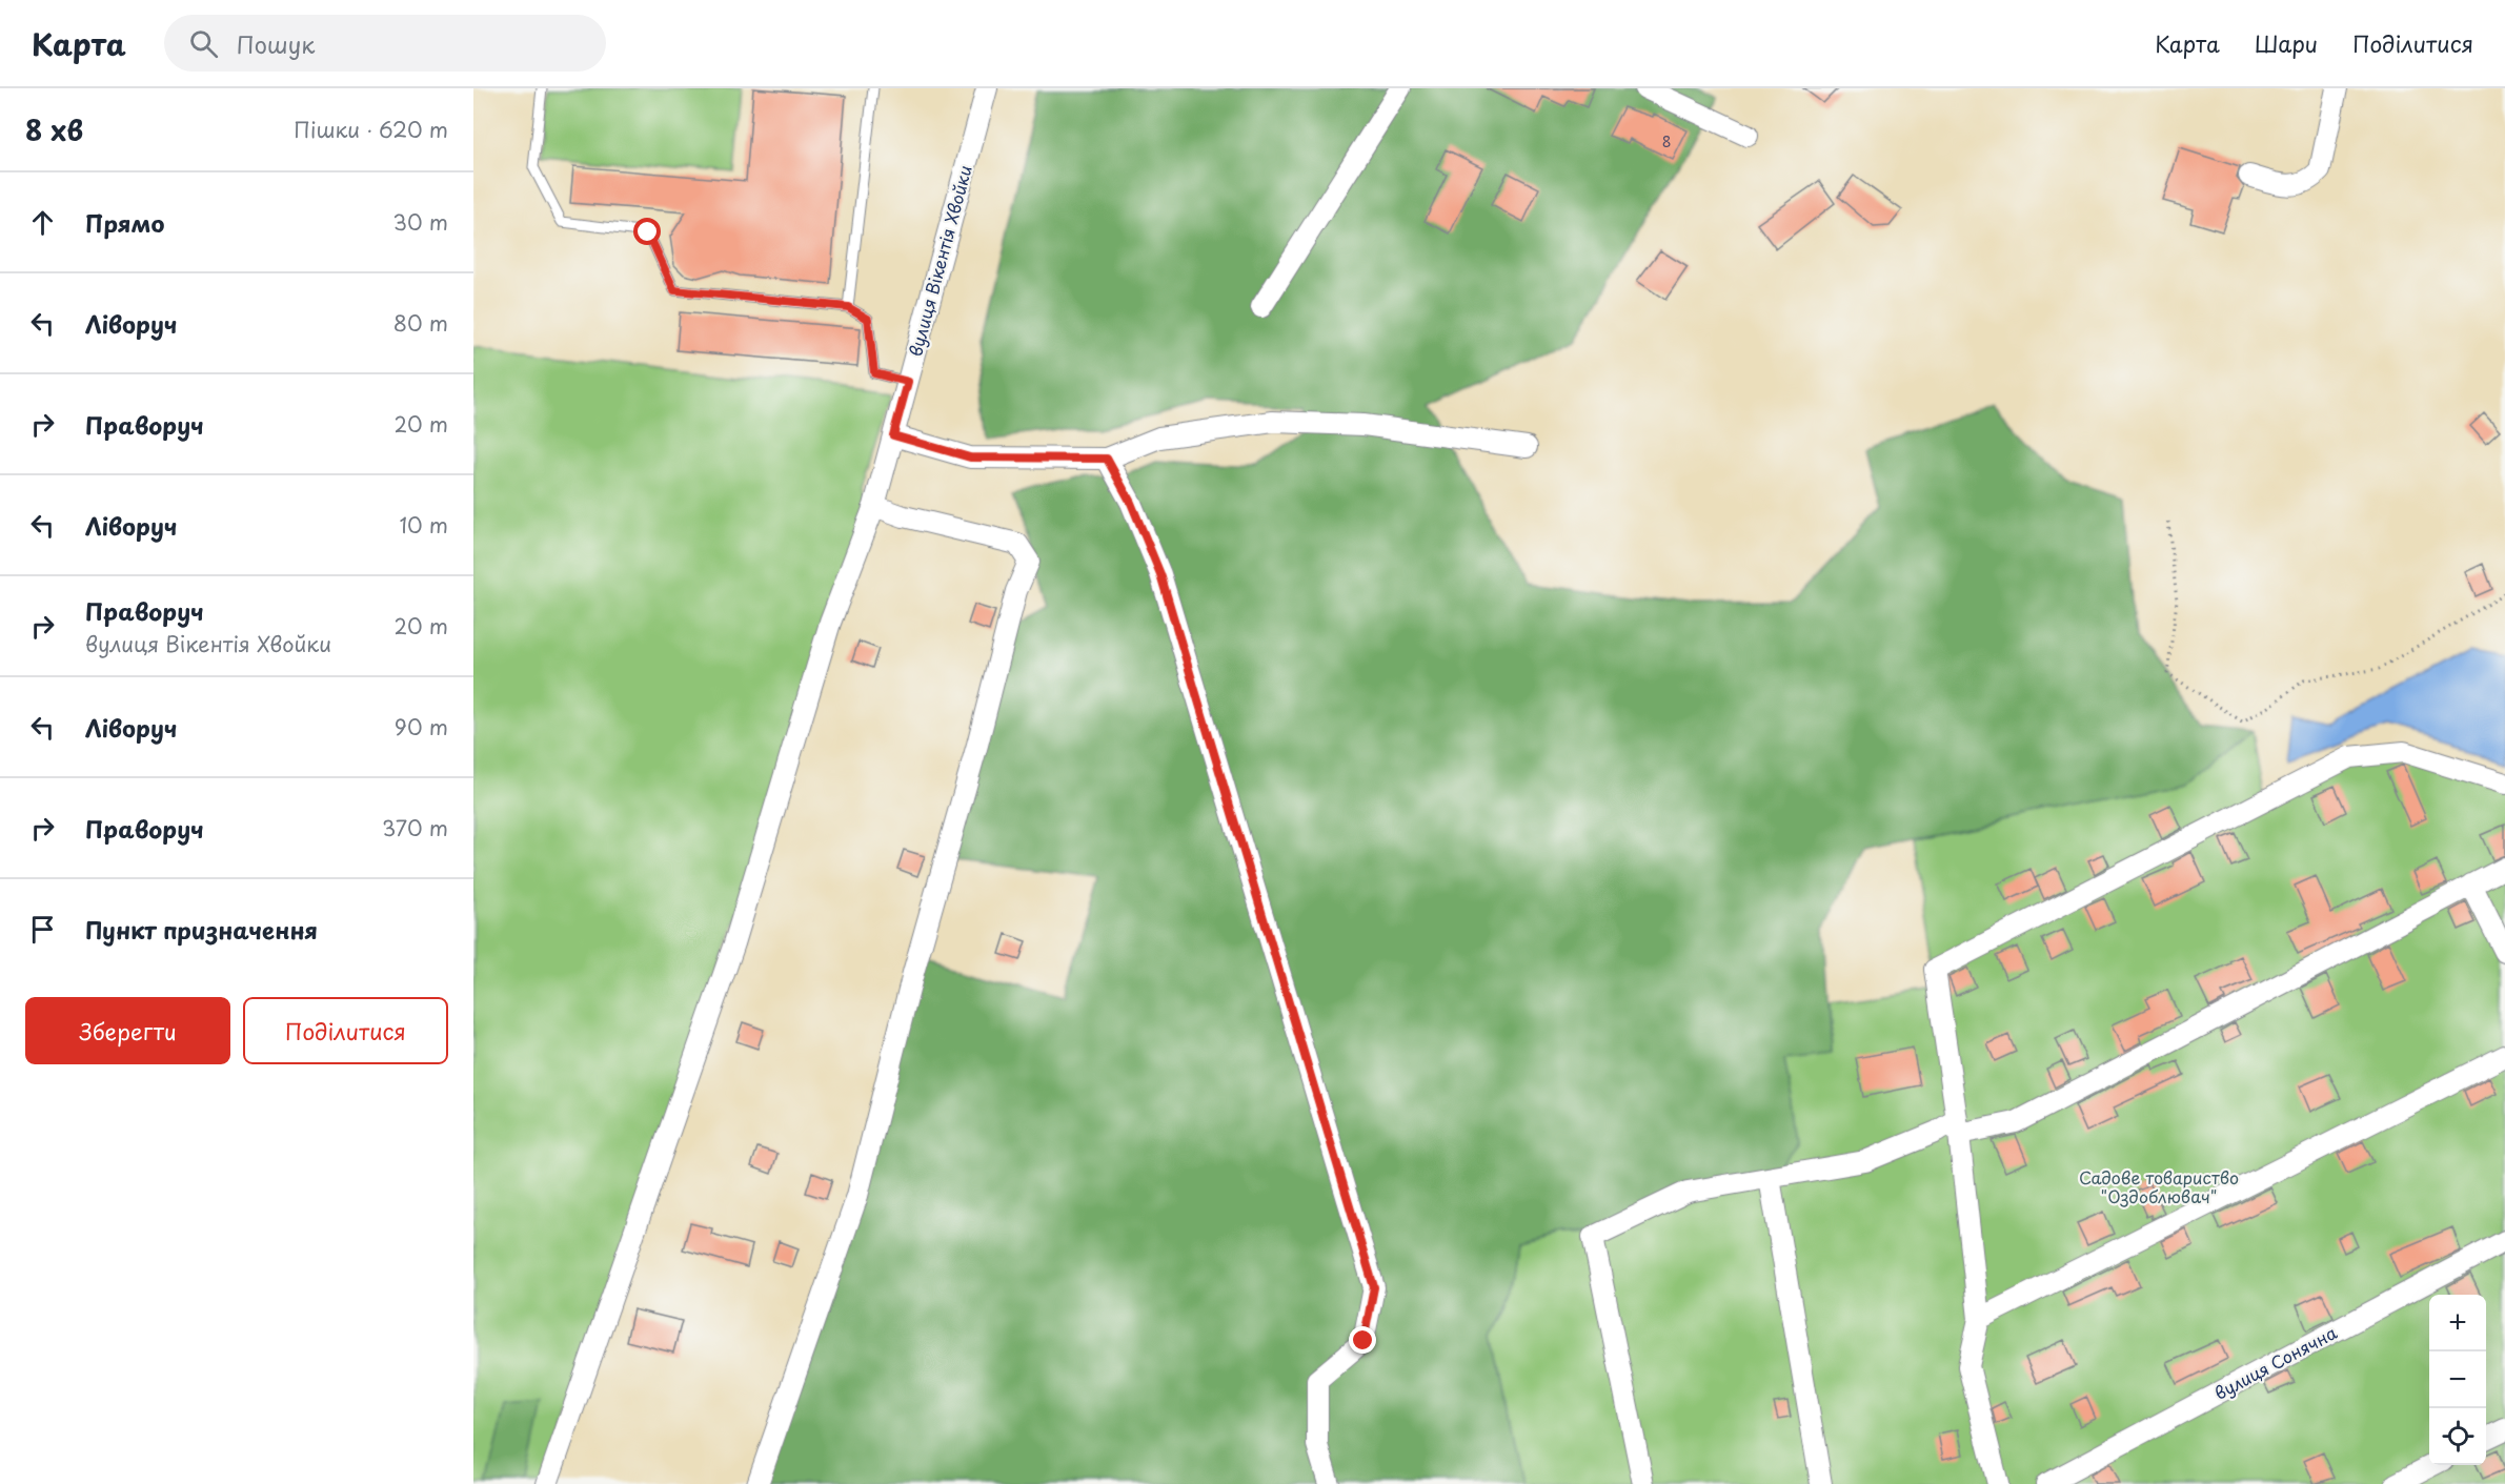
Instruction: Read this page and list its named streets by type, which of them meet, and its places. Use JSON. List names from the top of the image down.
{
  "streets": {
    "street": ["вулиця Вікентія Хвойки", "вулиця Сонячна"]
  },
  "parks": ["Садове товариство \"Оздоблювач\""],
  "house_numbers": ["8"],
  "page": {
    "header": "Карта",
    "search": "Пошук",
    "nav": ["Карта", "Шари", "Поділитися"],
    "heading": ["8 хв", "Пішки · 620 m"],
    "list": [
      ["Прямо", "30 m"],
      ["Ліворуч", "80 m"],
      ["Праворуч", "20 m"],
      ["Ліворуч", "10 m"],
      ["Праворуч", "вулиця Вікентія Хвойки", "20 m"],
      ["Ліворуч", "90 m"],
      ["Праворуч", "370 m"],
      "Пункт призначення"
    ],
    "buttons": ["Зберегти", "Поділитися"],
    "map_buttons": ["+", "−"]
  }
}
